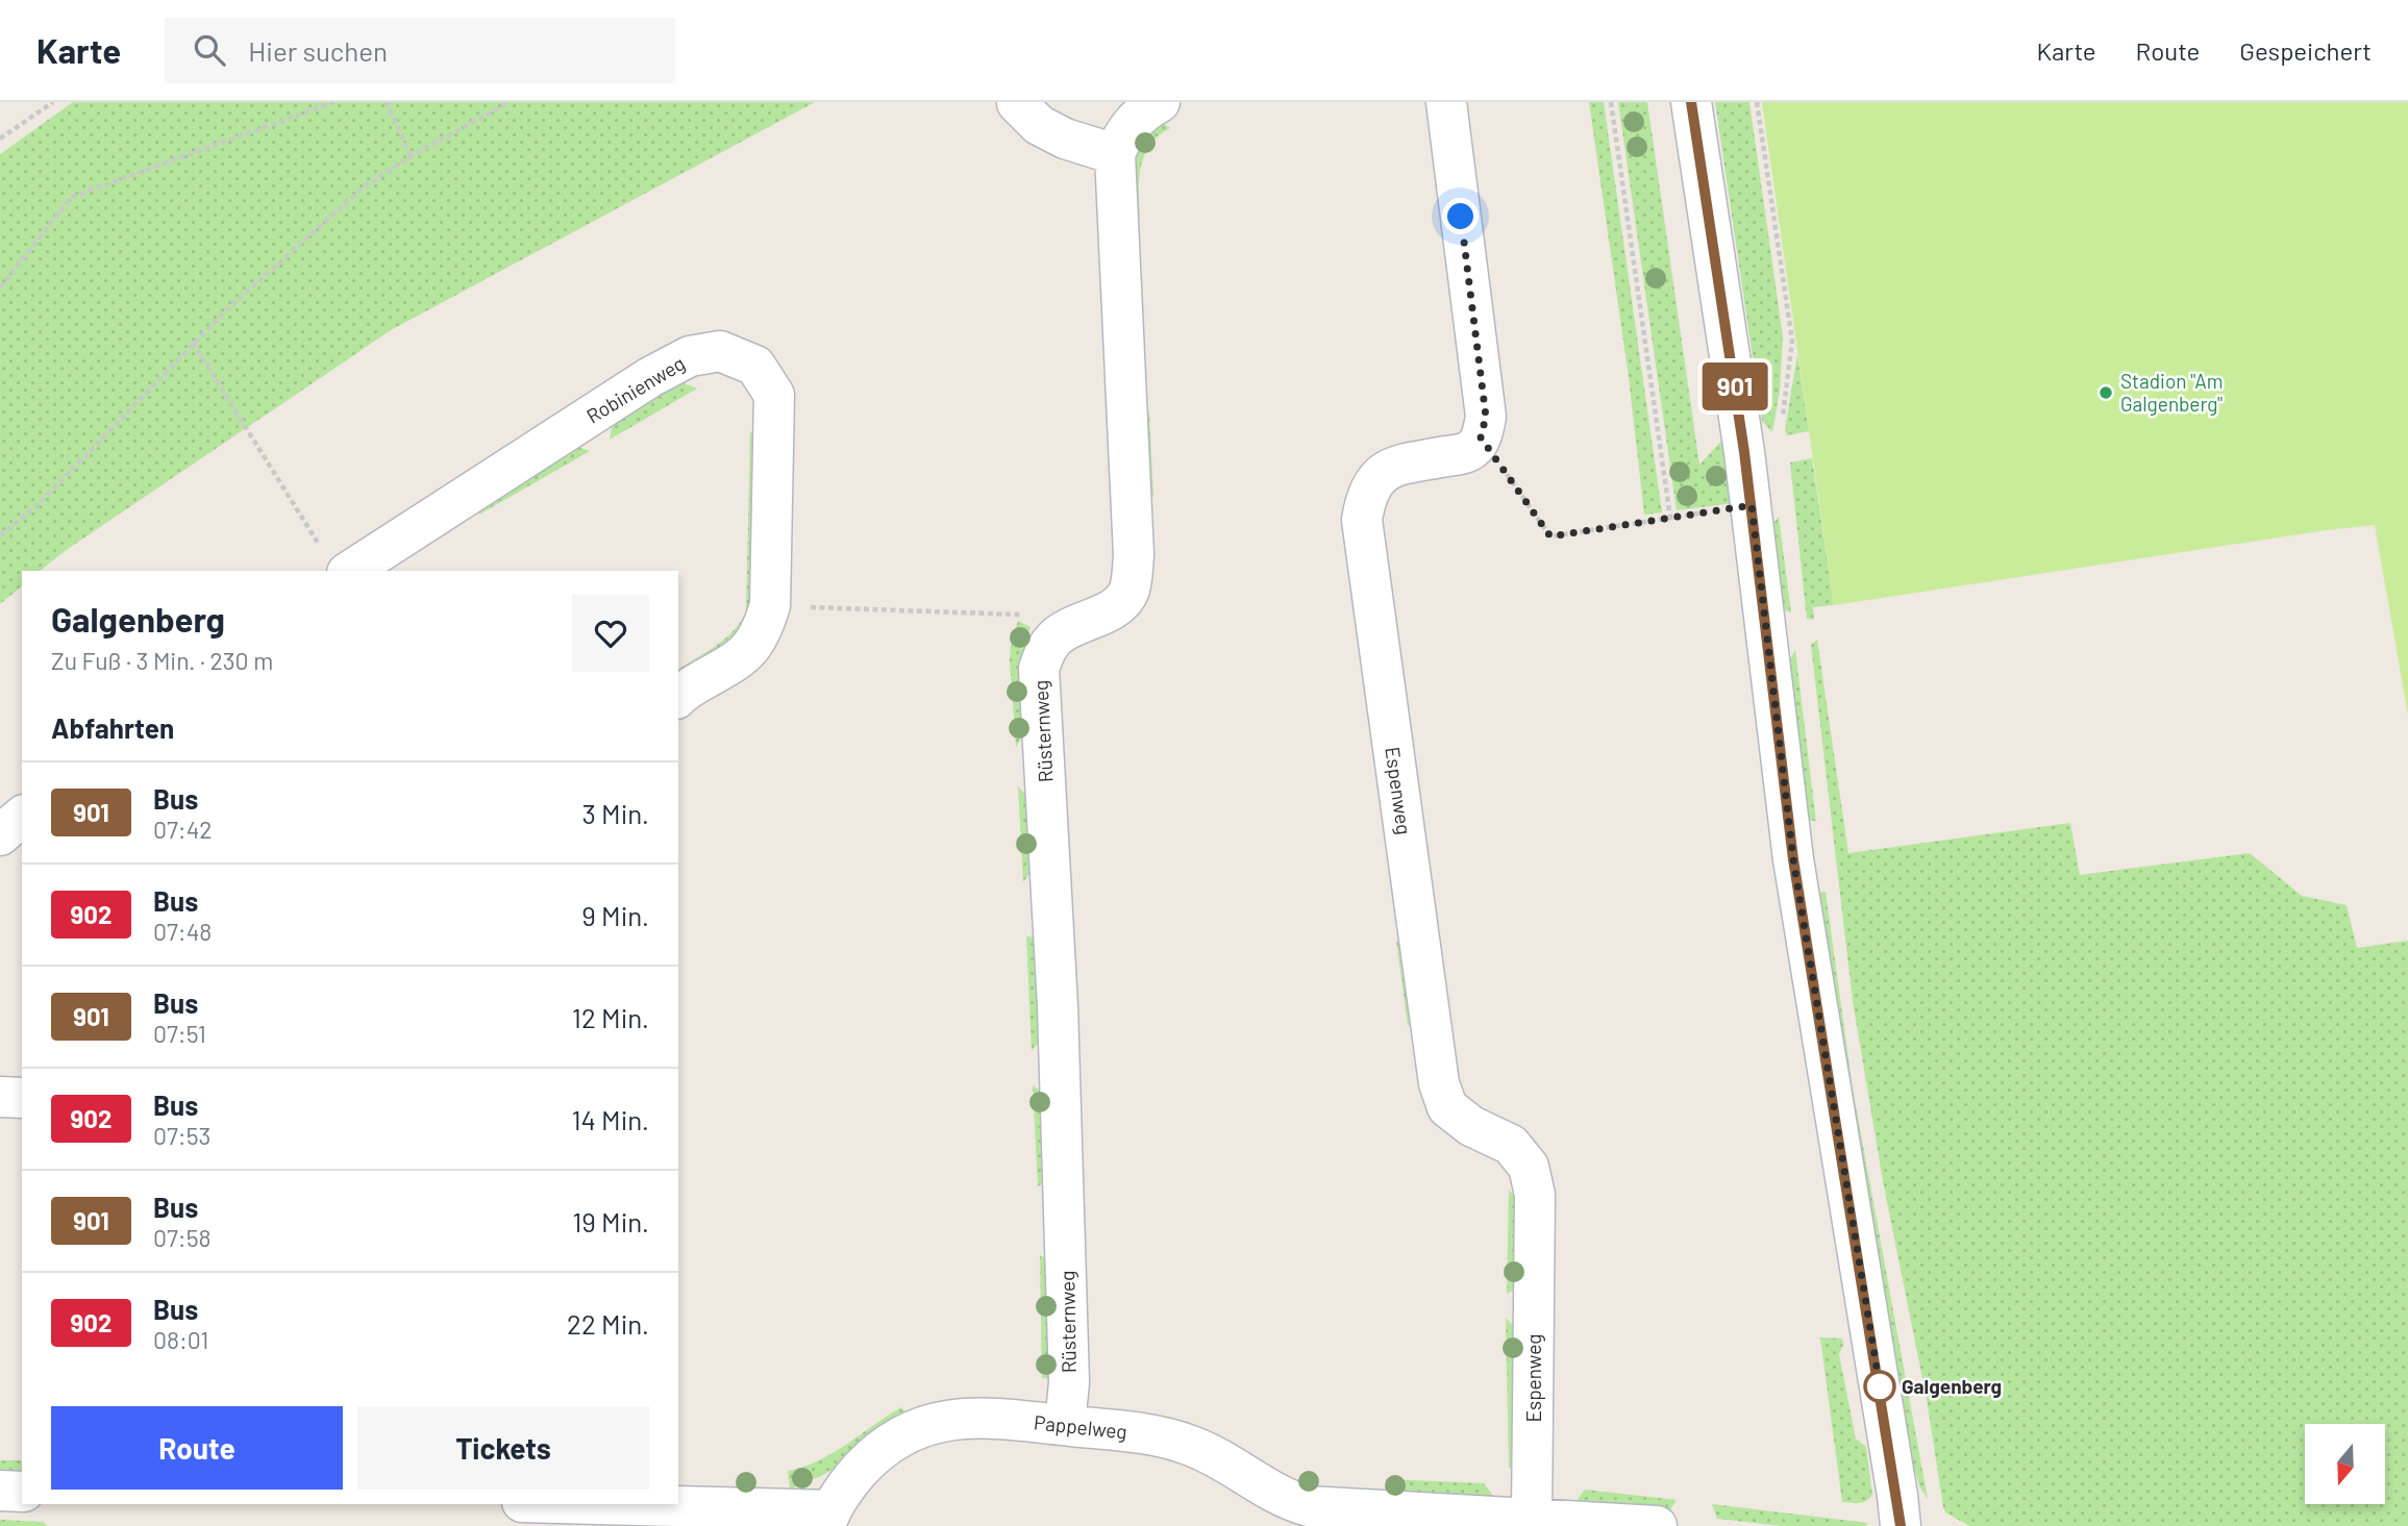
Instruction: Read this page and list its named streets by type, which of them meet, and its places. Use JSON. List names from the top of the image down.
{
  "streets": {
    "street": [
      "Robinienweg",
      "Rüsternweg",
      "Espenweg",
      "Pappelweg"
    ]
  },
  "crossings": [
    ["Rüsternweg", "Pappelweg"],
    ["Espenweg", "Pappelweg"]
  ],
  "places": ["Stadion \"Am Galgenberg\"", "Galgenberg"],
  "lines": ["bus line 901"],
  "north": "bottom",
  "page": {
    "header": "Karte",
    "search": "Hier suchen",
    "nav": ["Karte", "Route", "Gespeichert"],
    "on_map": "901",
    "heading": [
      ["Galgenberg", "Zu Fuß · 3 Min. · 230 m"],
      "Abfahrten"
    ],
    "list": [
      {
        "mark": "901",
        "name": "Bus",
        "note": "07:42",
        "value": "3 Min."
      },
      {
        "mark": "902",
        "name": "Bus",
        "note": "07:48",
        "value": "9 Min."
      },
      {
        "mark": "901",
        "name": "Bus",
        "note": "07:51",
        "value": "12 Min."
      },
      {
        "mark": "902",
        "name": "Bus",
        "note": "07:53",
        "value": "14 Min."
      },
      {
        "mark": "901",
        "name": "Bus",
        "note": "07:58",
        "value": "19 Min."
      },
      {
        "mark": "902",
        "name": "Bus",
        "note": "08:01",
        "value": "22 Min."
      }
    ],
    "buttons": ["Route", "Tickets"]
  }
}
